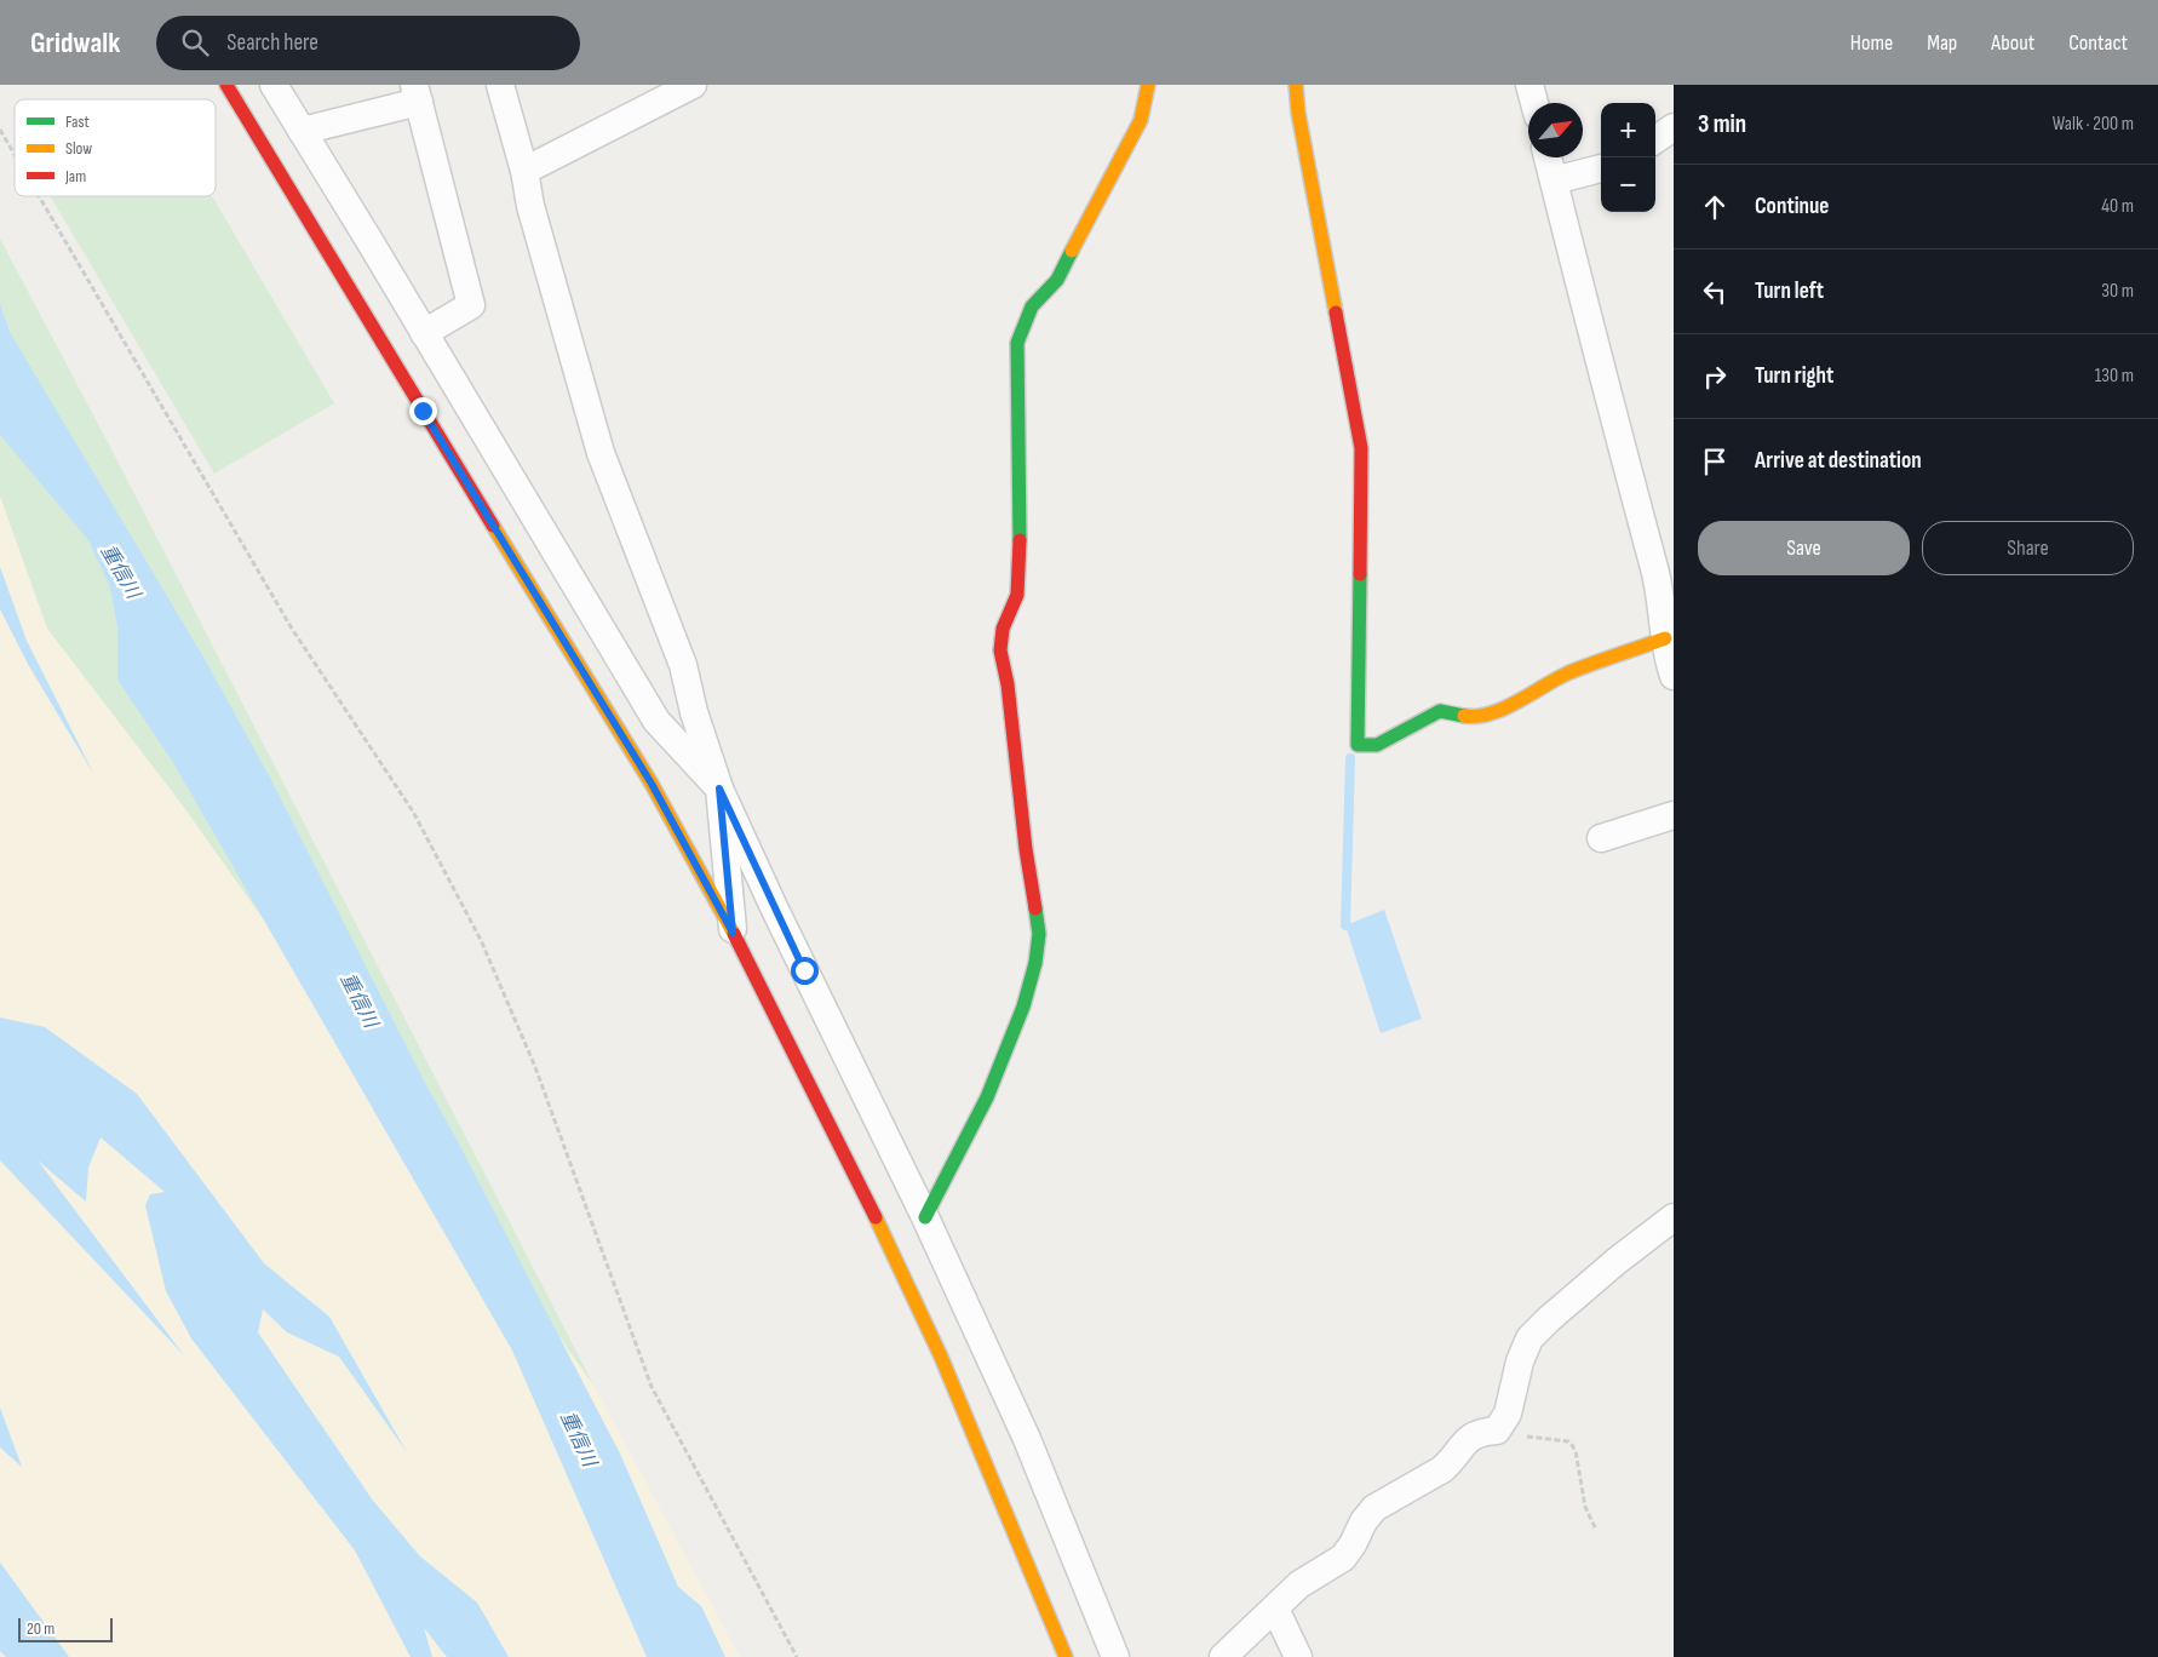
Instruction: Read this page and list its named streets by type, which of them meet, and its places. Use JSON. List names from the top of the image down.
{
  "water": ["重信川"],
  "legend": ["Fast", "Slow", "Jam"],
  "scale_bar": "20 m",
  "north": "top right",
  "page": {
    "header": "Gridwalk",
    "search": "Search here",
    "nav": [
      "Home",
      "Map",
      "About",
      "Contact"
    ],
    "heading": ["3 min", "Walk · 200 m"],
    "map_buttons": ["+", "−"],
    "list": [
      ["Continue", "40 m"],
      ["Turn left", "30 m"],
      ["Turn right", "130 m"],
      "Arrive at destination"
    ],
    "buttons": ["Save", "Share"],
    "scale": "20 m"
  }
}
